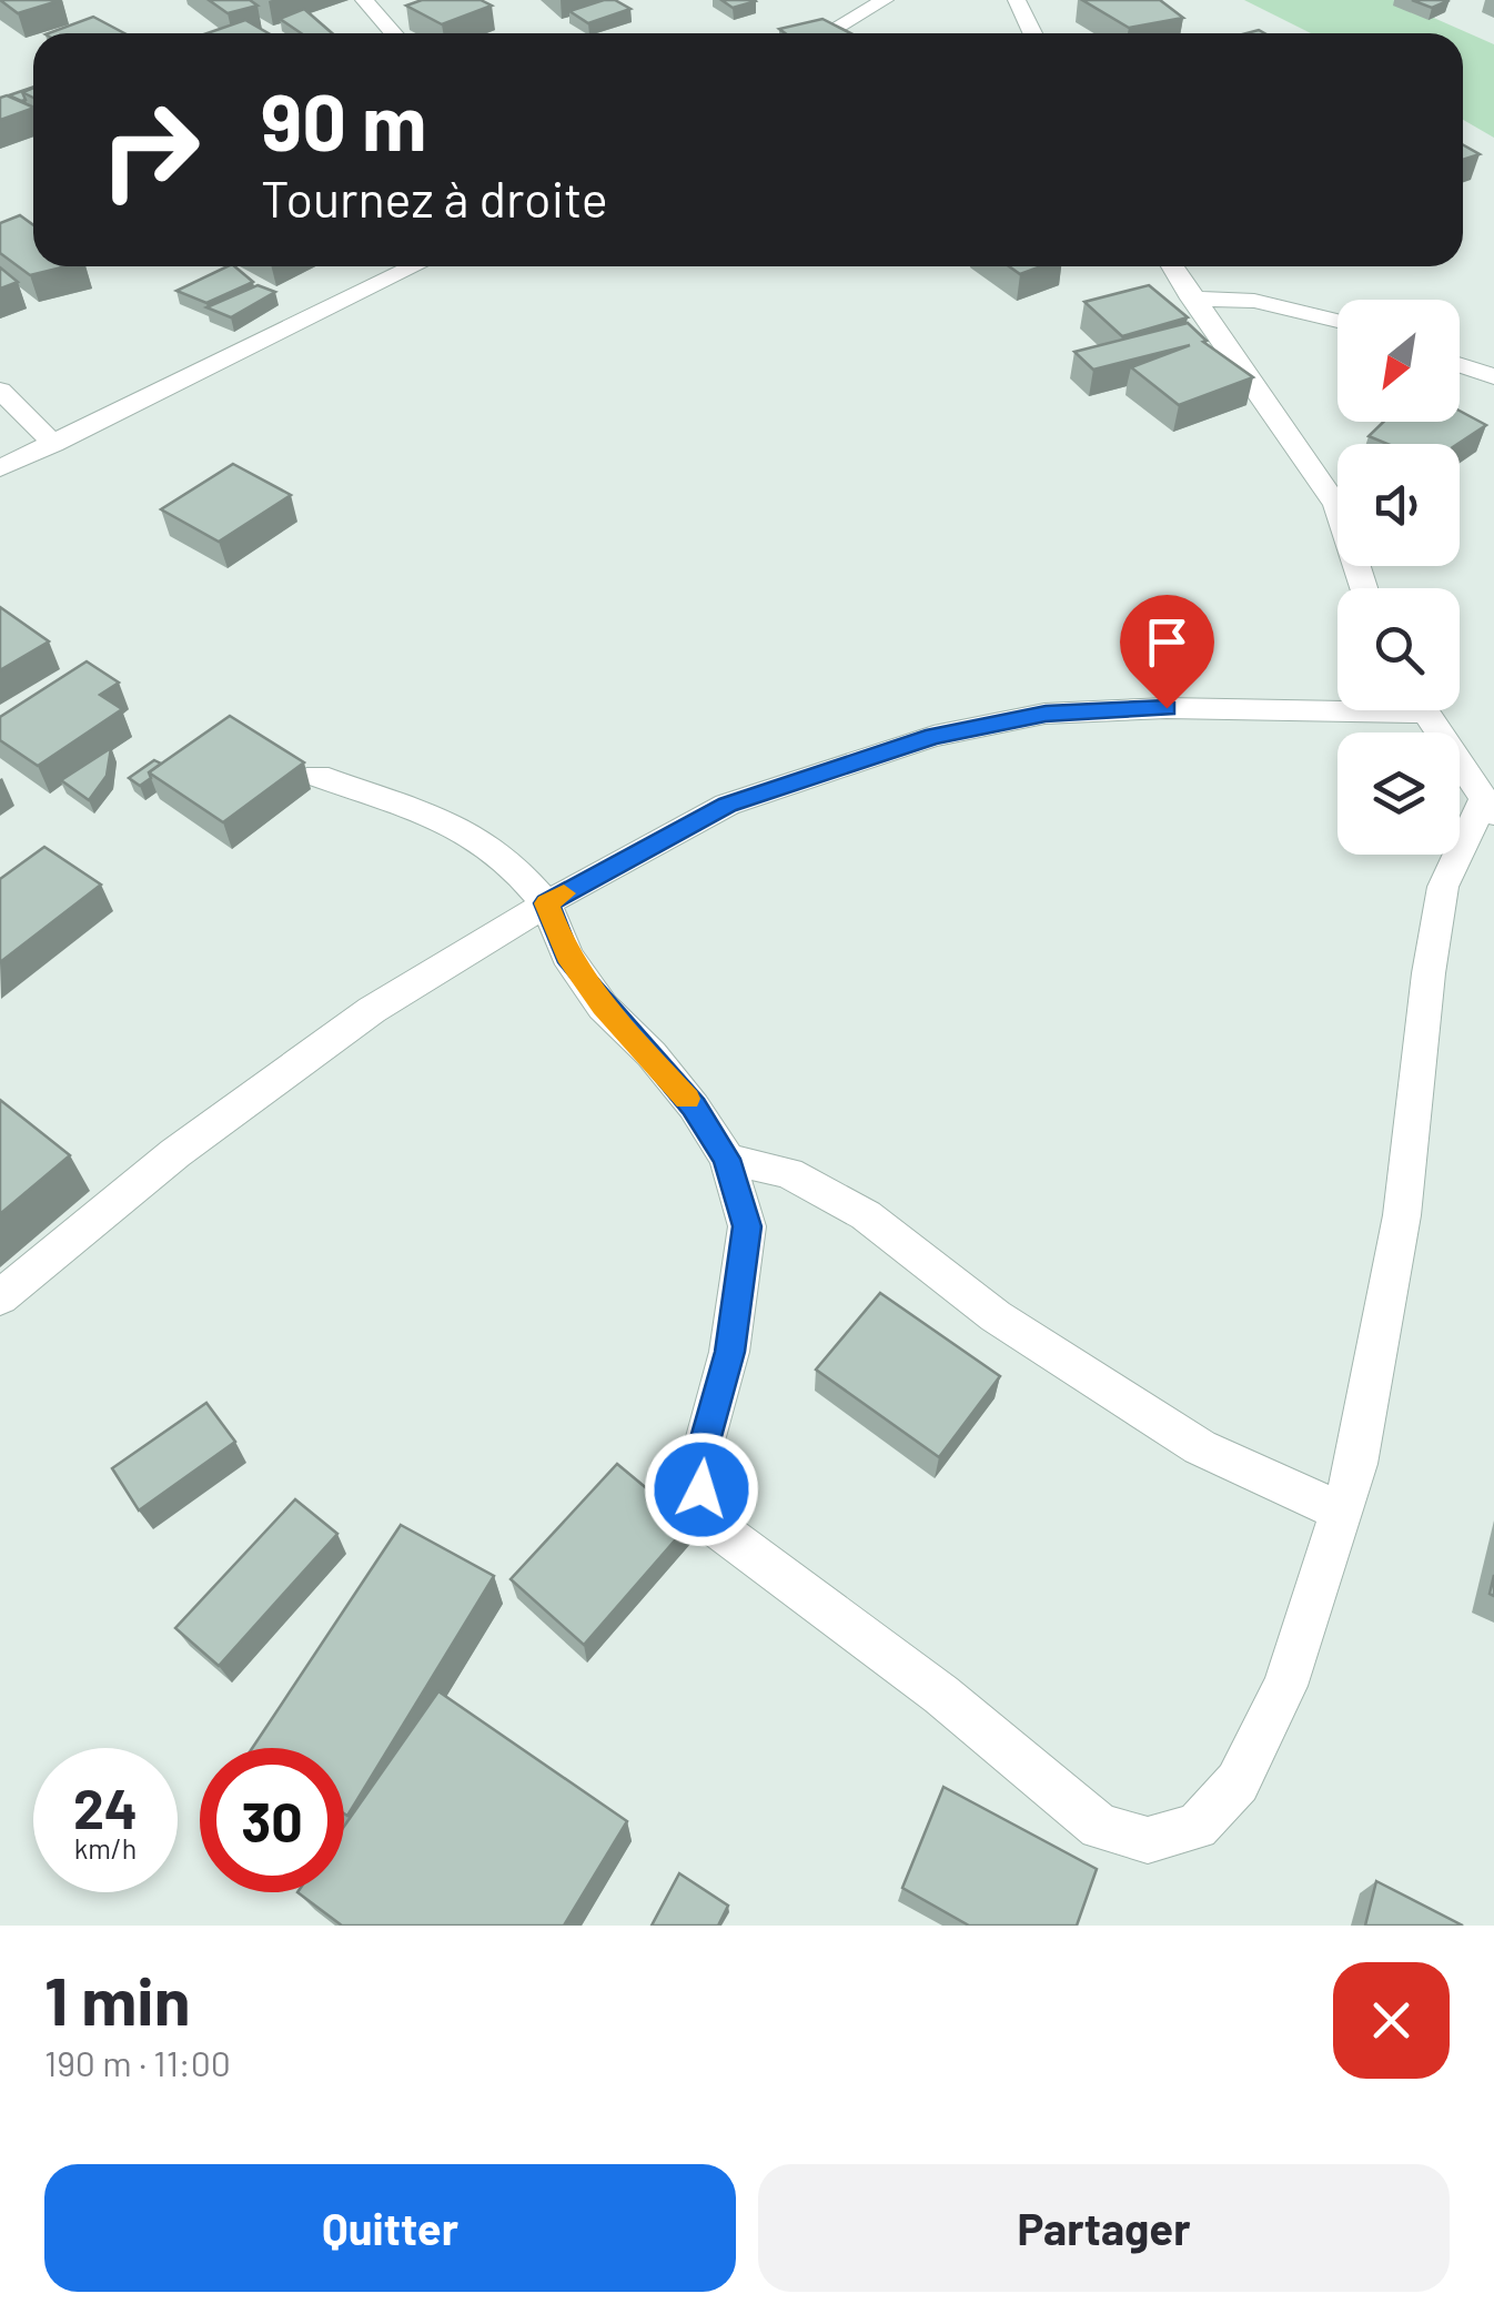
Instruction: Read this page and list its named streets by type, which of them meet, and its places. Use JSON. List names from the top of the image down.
{
  "north": "bottom left",
  "page": {
    "turn": ["90 m", "Tournez à droite"],
    "speed": "24 km/h",
    "limit": "30",
    "heading": ["1 min", "190 m · 11:00"],
    "buttons": ["Quitter", "Partager"]
  }
}
